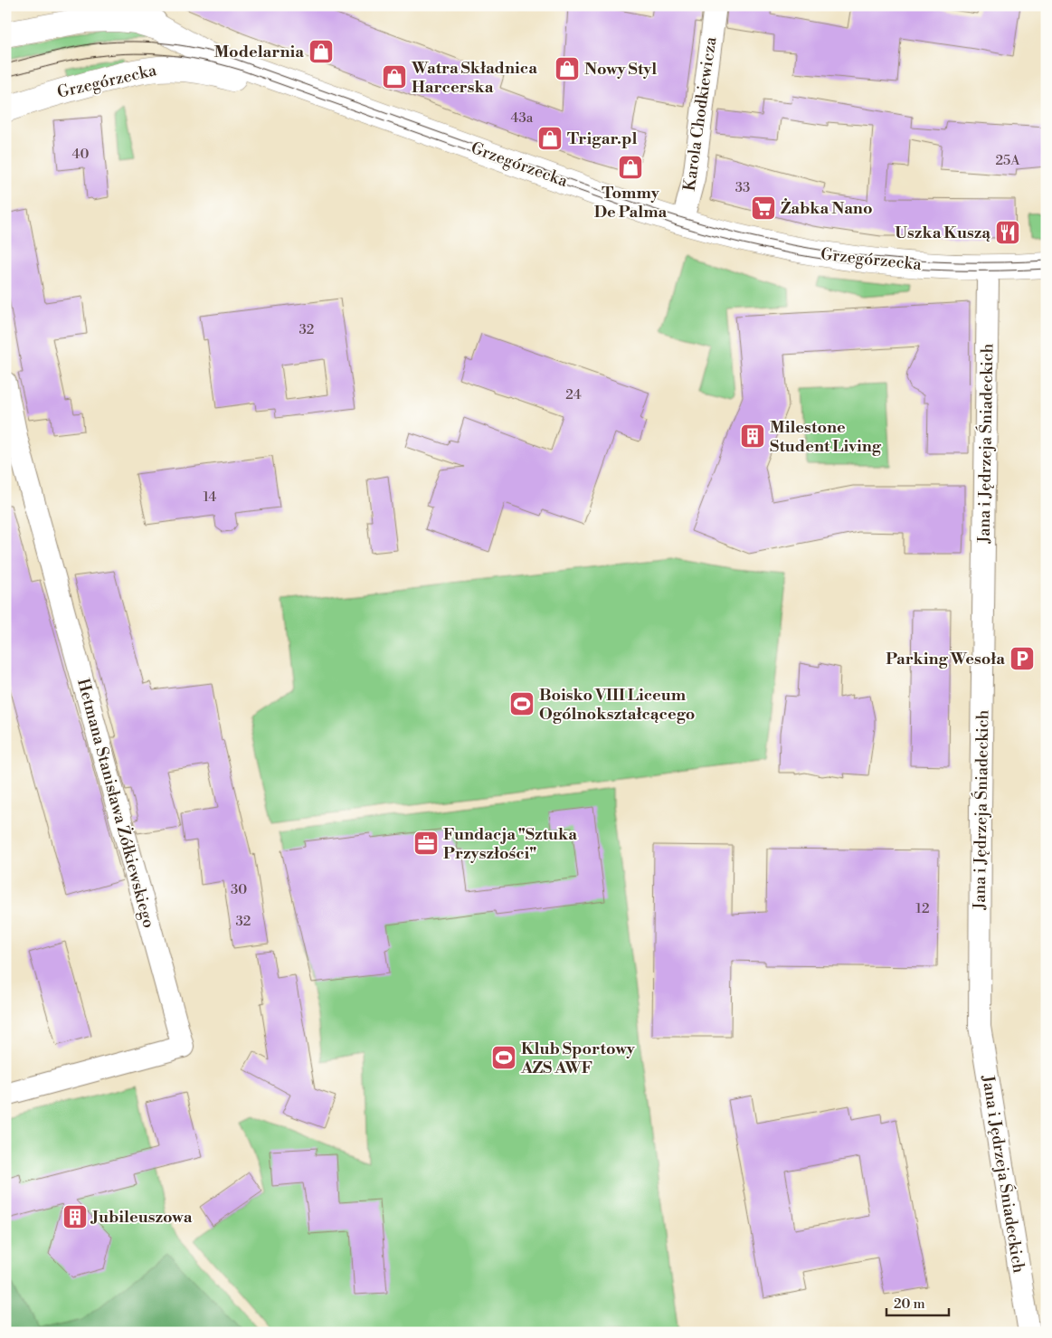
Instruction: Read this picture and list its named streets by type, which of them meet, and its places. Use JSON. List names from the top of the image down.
{
  "streets": {
    "street": [
      "Grzegórzecka",
      "Karola Chodkiewicza",
      "Jana i Jędrzeja Śniadeckich",
      "Hetmana Stanisława Żółkiewskiego"
    ]
  },
  "crossings": [
    ["Grzegórzecka", "Karola Chodkiewicza"],
    ["Grzegórzecka", "Jana i Jędrzeja Śniadeckich"]
  ],
  "places": {
    "shop": [
      "Modelarnia",
      "Nowy Styl",
      "Watra Składnica Harcerska",
      "Trigar.pl",
      "Tommy De Palma"
    ],
    "supermarket": ["Żabka Nano"],
    "restaurant": ["Uszka Kuszą"],
    "building": ["Milestone Student Living", "Jubileuszowa"],
    "parking": ["Parking Wesoła"],
    "sports": ["Boisko VIII Liceum Ogólnokształcącego", "Klub Sportowy AZS AWF"],
    "office": ["Fundacja \"Sztuka Przyszłości\""]
  },
  "house_numbers": [
    "43a",
    "40",
    "25A",
    "33",
    "32",
    "24",
    "14",
    "30",
    "12",
    "32"
  ],
  "scale_bar": "20 m"
}
